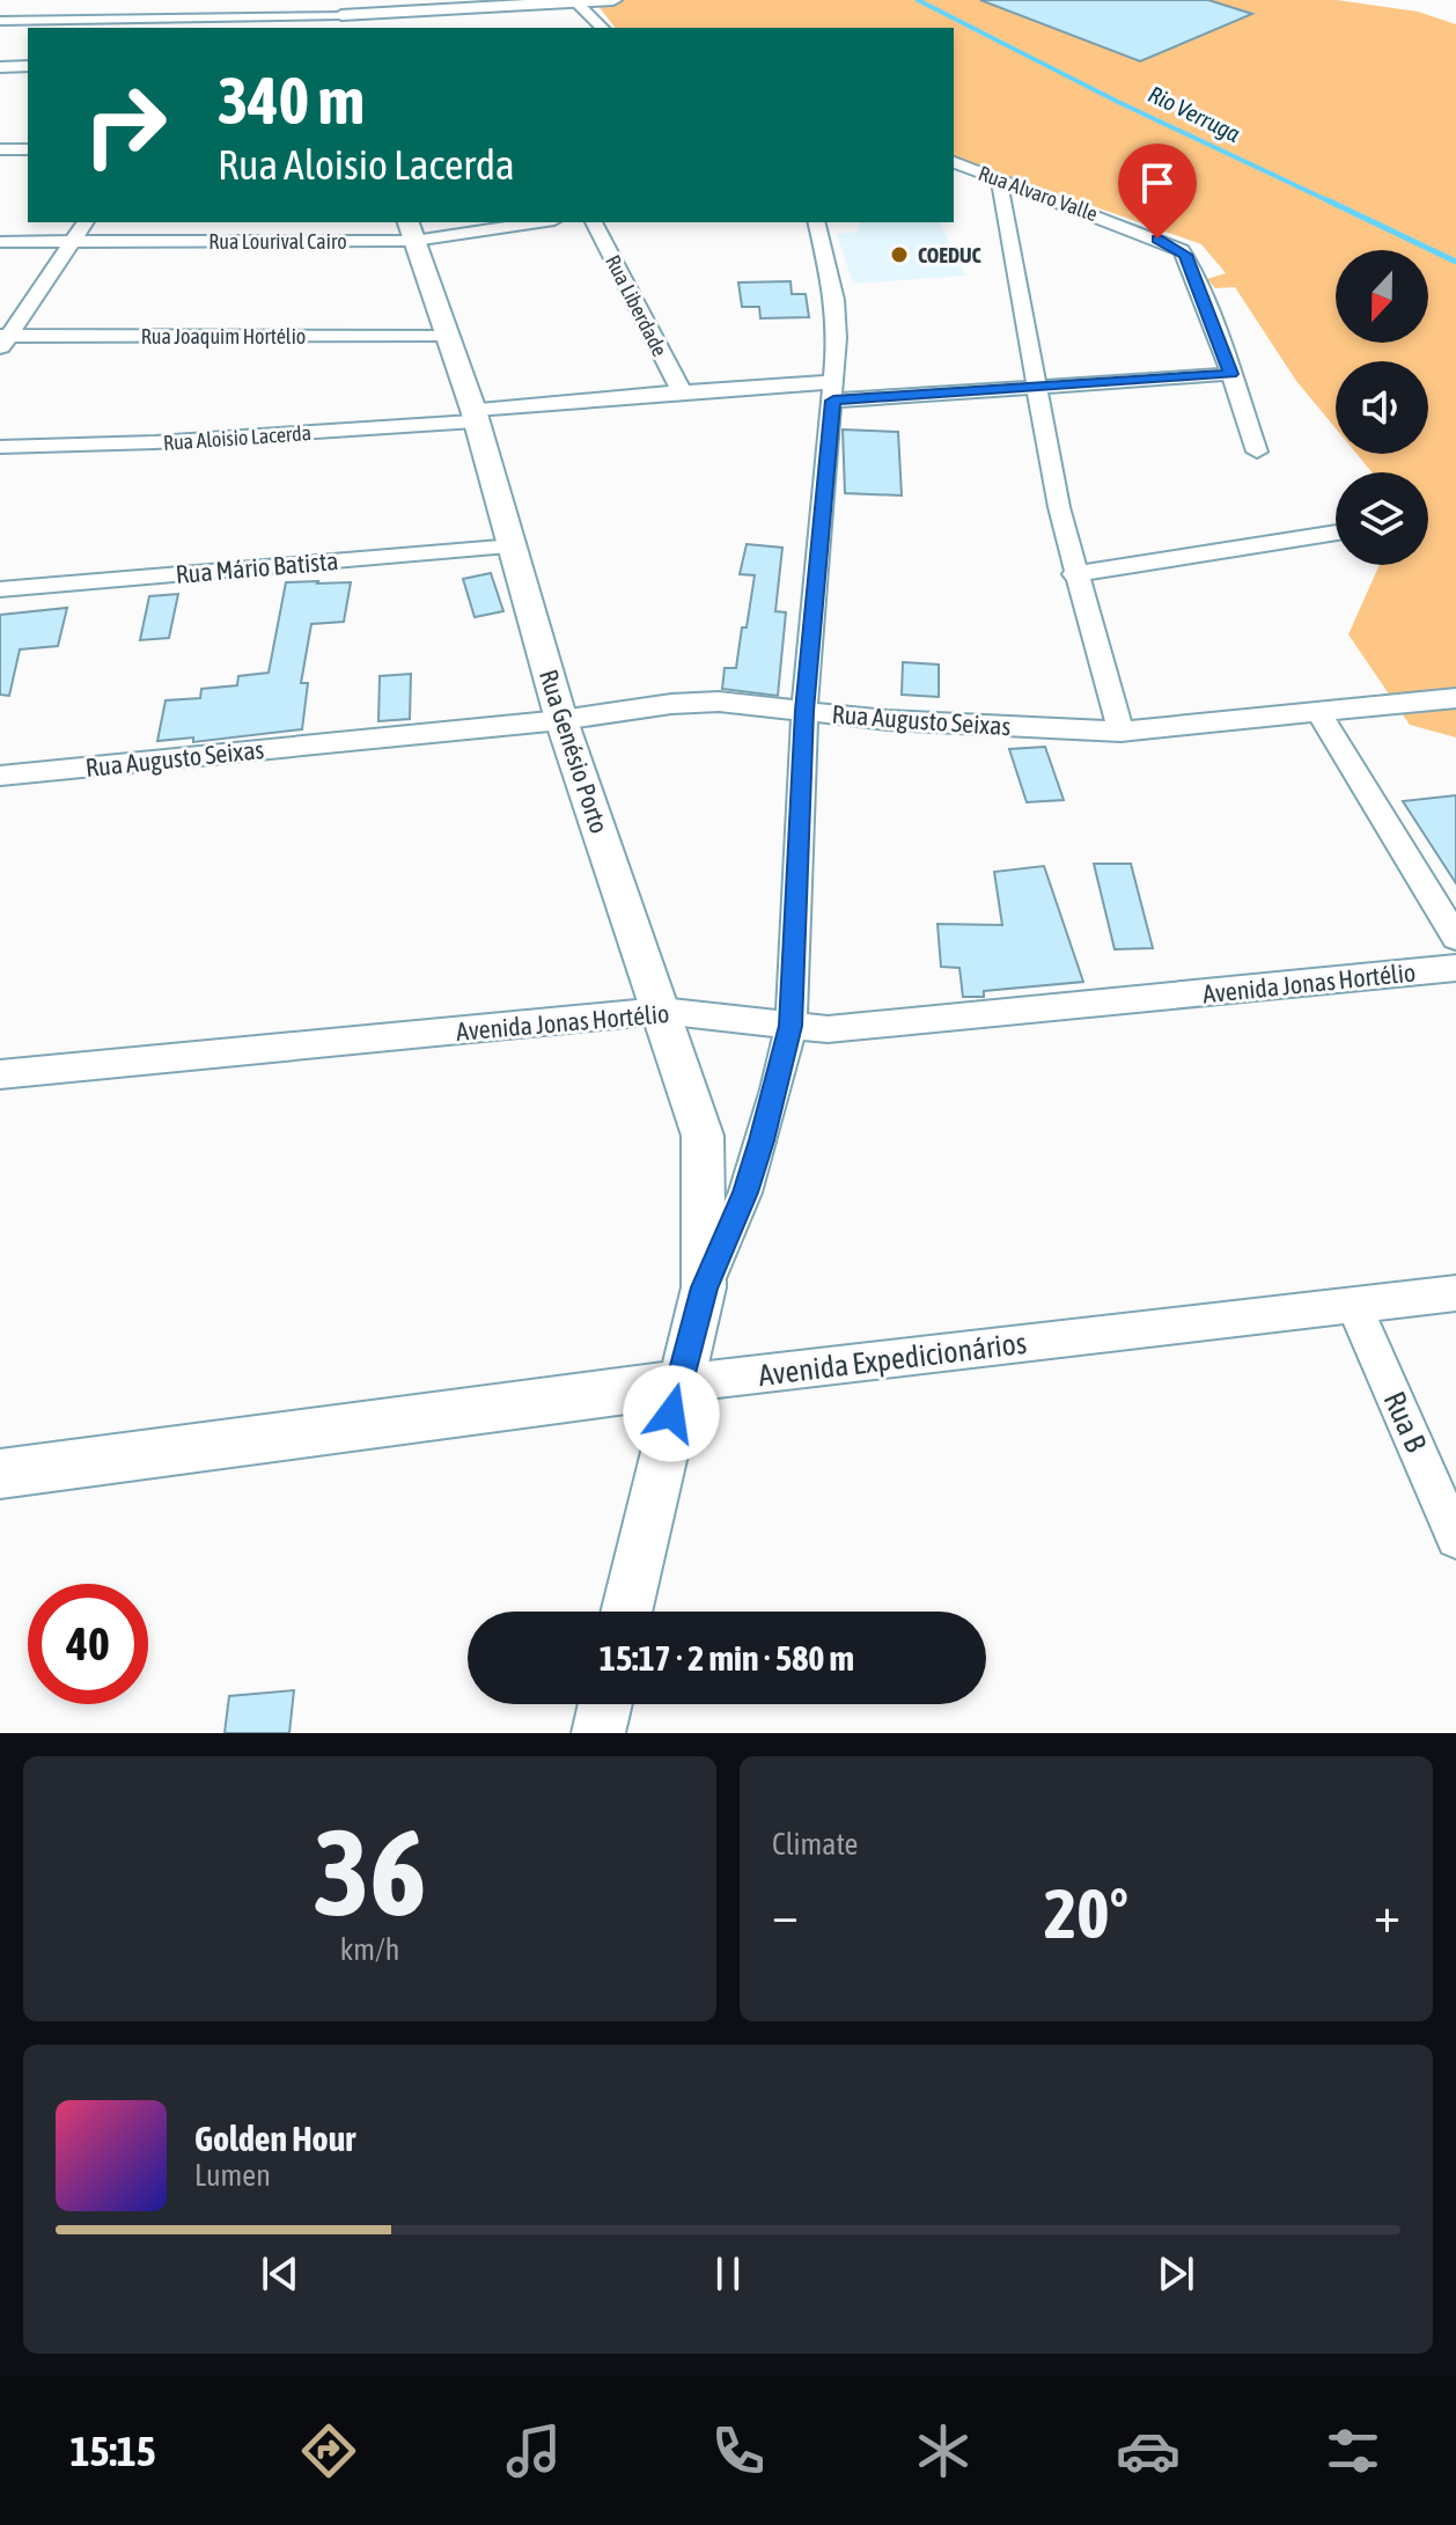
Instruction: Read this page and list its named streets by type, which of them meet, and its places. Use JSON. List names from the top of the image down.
{
  "streets": {
    "street": [
      "Rua Alvaro Valle",
      "Rua Lourival Cairo",
      "Rua Liberdade",
      "Rua Joaquim Hortélio",
      "Rua Aloisio Lacerda",
      "Rua Mário Batista",
      "Rua Augusto Seixas",
      "Rua Genésio Porto",
      "Avenida Jonas Hortélio",
      "Avenida Expedicionários",
      "Rua B"
    ]
  },
  "crossings": [
    ["Rua Alvaro Valle", "Rua Aloisio Lacerda"],
    ["Rua Lourival Cairo", "Rua Genésio Porto"],
    ["Rua Liberdade", "Rua Aloisio Lacerda"],
    ["Rua Joaquim Hortélio", "Rua Genésio Porto"],
    ["Rua Aloisio Lacerda", "Rua Genésio Porto"],
    ["Rua Mário Batista", "Rua Genésio Porto"],
    ["Rua Augusto Seixas", "Rua Genésio Porto"],
    ["Rua Genésio Porto", "Avenida Jonas Hortélio"],
    ["Rua Genésio Porto", "Avenida Expedicionários"],
    ["Avenida Expedicionários", "Rua B"]
  ],
  "water": ["Rio Verruga"],
  "places": ["COEDUC"],
  "north": "bottom",
  "page": {
    "turn": ["340 m", "Rua Aloisio Lacerda"],
    "limit": "40",
    "trip": "15:17 · 2 min · 580 m",
    "tile": [
      ["36", "km/h"],
      "Climate"
    ],
    "heat": ["−", "20°", "+"],
    "song": ["Golden Hour", "Lumen"],
    "tabs": "15:15"
  }
}
